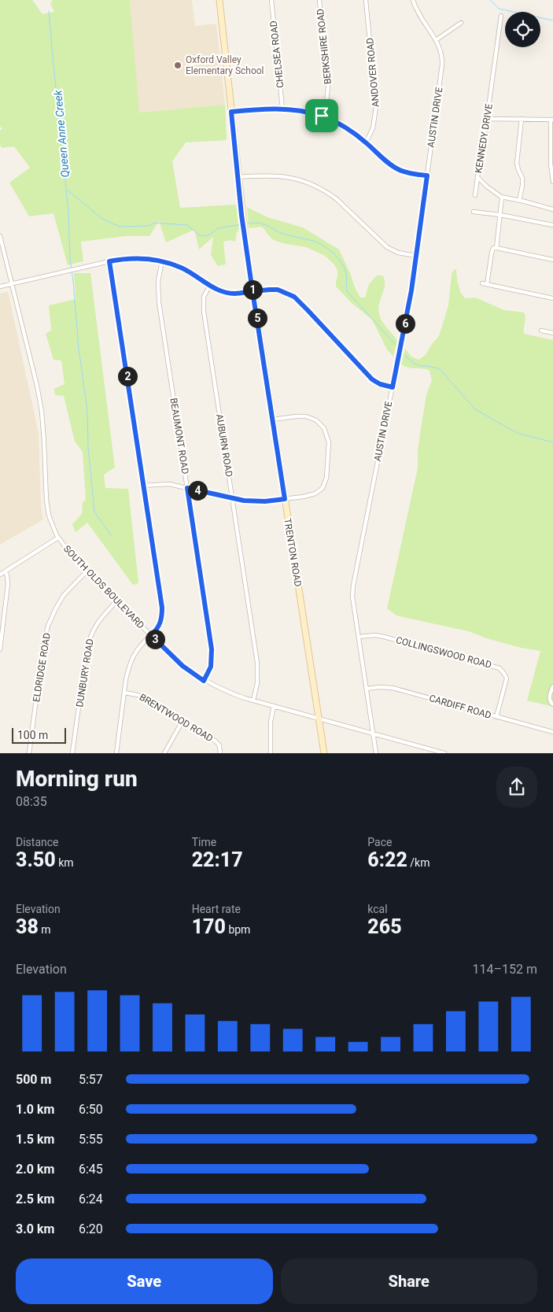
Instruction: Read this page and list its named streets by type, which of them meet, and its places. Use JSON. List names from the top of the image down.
{
  "streets": {
    "main road": ["TRENTON ROAD"],
    "street": [
      "BERKSHIRE ROAD",
      "CHELSEA ROAD",
      "ANDOVER ROAD",
      "AUSTIN DRIVE",
      "KENNEDY DRIVE",
      "BEAUMONT ROAD",
      "AUBURN ROAD",
      "SOUTH OLDS BOULEVARD",
      "COLLINGSWOOD ROAD",
      "ELDRIDGE ROAD",
      "DUNBURY ROAD",
      "CARDIFF ROAD",
      "BRENTWOOD ROAD"
    ]
  },
  "crossings": [
    ["AUSTIN DRIVE", "SOUTH OLDS BOULEVARD"],
    ["AUSTIN DRIVE", "COLLINGSWOOD ROAD"],
    ["AUSTIN DRIVE", "CARDIFF ROAD"],
    ["BEAUMONT ROAD", "SOUTH OLDS BOULEVARD"],
    ["AUBURN ROAD", "SOUTH OLDS BOULEVARD"],
    ["TRENTON ROAD", "SOUTH OLDS BOULEVARD"],
    ["SOUTH OLDS BOULEVARD", "ELDRIDGE ROAD"],
    ["SOUTH OLDS BOULEVARD", "DUNBURY ROAD"],
    ["COLLINGSWOOD ROAD", "CARDIFF ROAD"]
  ],
  "water": ["Queen Anne Creek"],
  "places": ["Oxford Valley Elementary School"],
  "scale_bar": "100 m",
  "page": {
    "pins": [
      "1",
      "5",
      "6",
      "2",
      "4",
      "3"
    ],
    "scale": "100 m",
    "heading": ["Morning run", "08:35"],
    "stats": [
      ["Distance", "3.50 km"],
      ["Time", "22:17"],
      ["Pace", "6:22 /km"],
      ["Elevation", "38 m"],
      ["Heart rate", "170 bpm"],
      ["kcal", "265"]
    ],
    "chart": ["Elevation", "114–152 m"],
    "list": [
      {
        "name": "500 m",
        "note": "5:57"
      },
      {
        "name": "1.0 km",
        "note": "6:50"
      },
      {
        "name": "1.5 km",
        "note": "5:55"
      },
      {
        "name": "2.0 km",
        "note": "6:45"
      },
      {
        "name": "2.5 km",
        "note": "6:24"
      },
      {
        "name": "3.0 km",
        "note": "6:20"
      }
    ],
    "buttons": ["Save", "Share"]
  }
}
